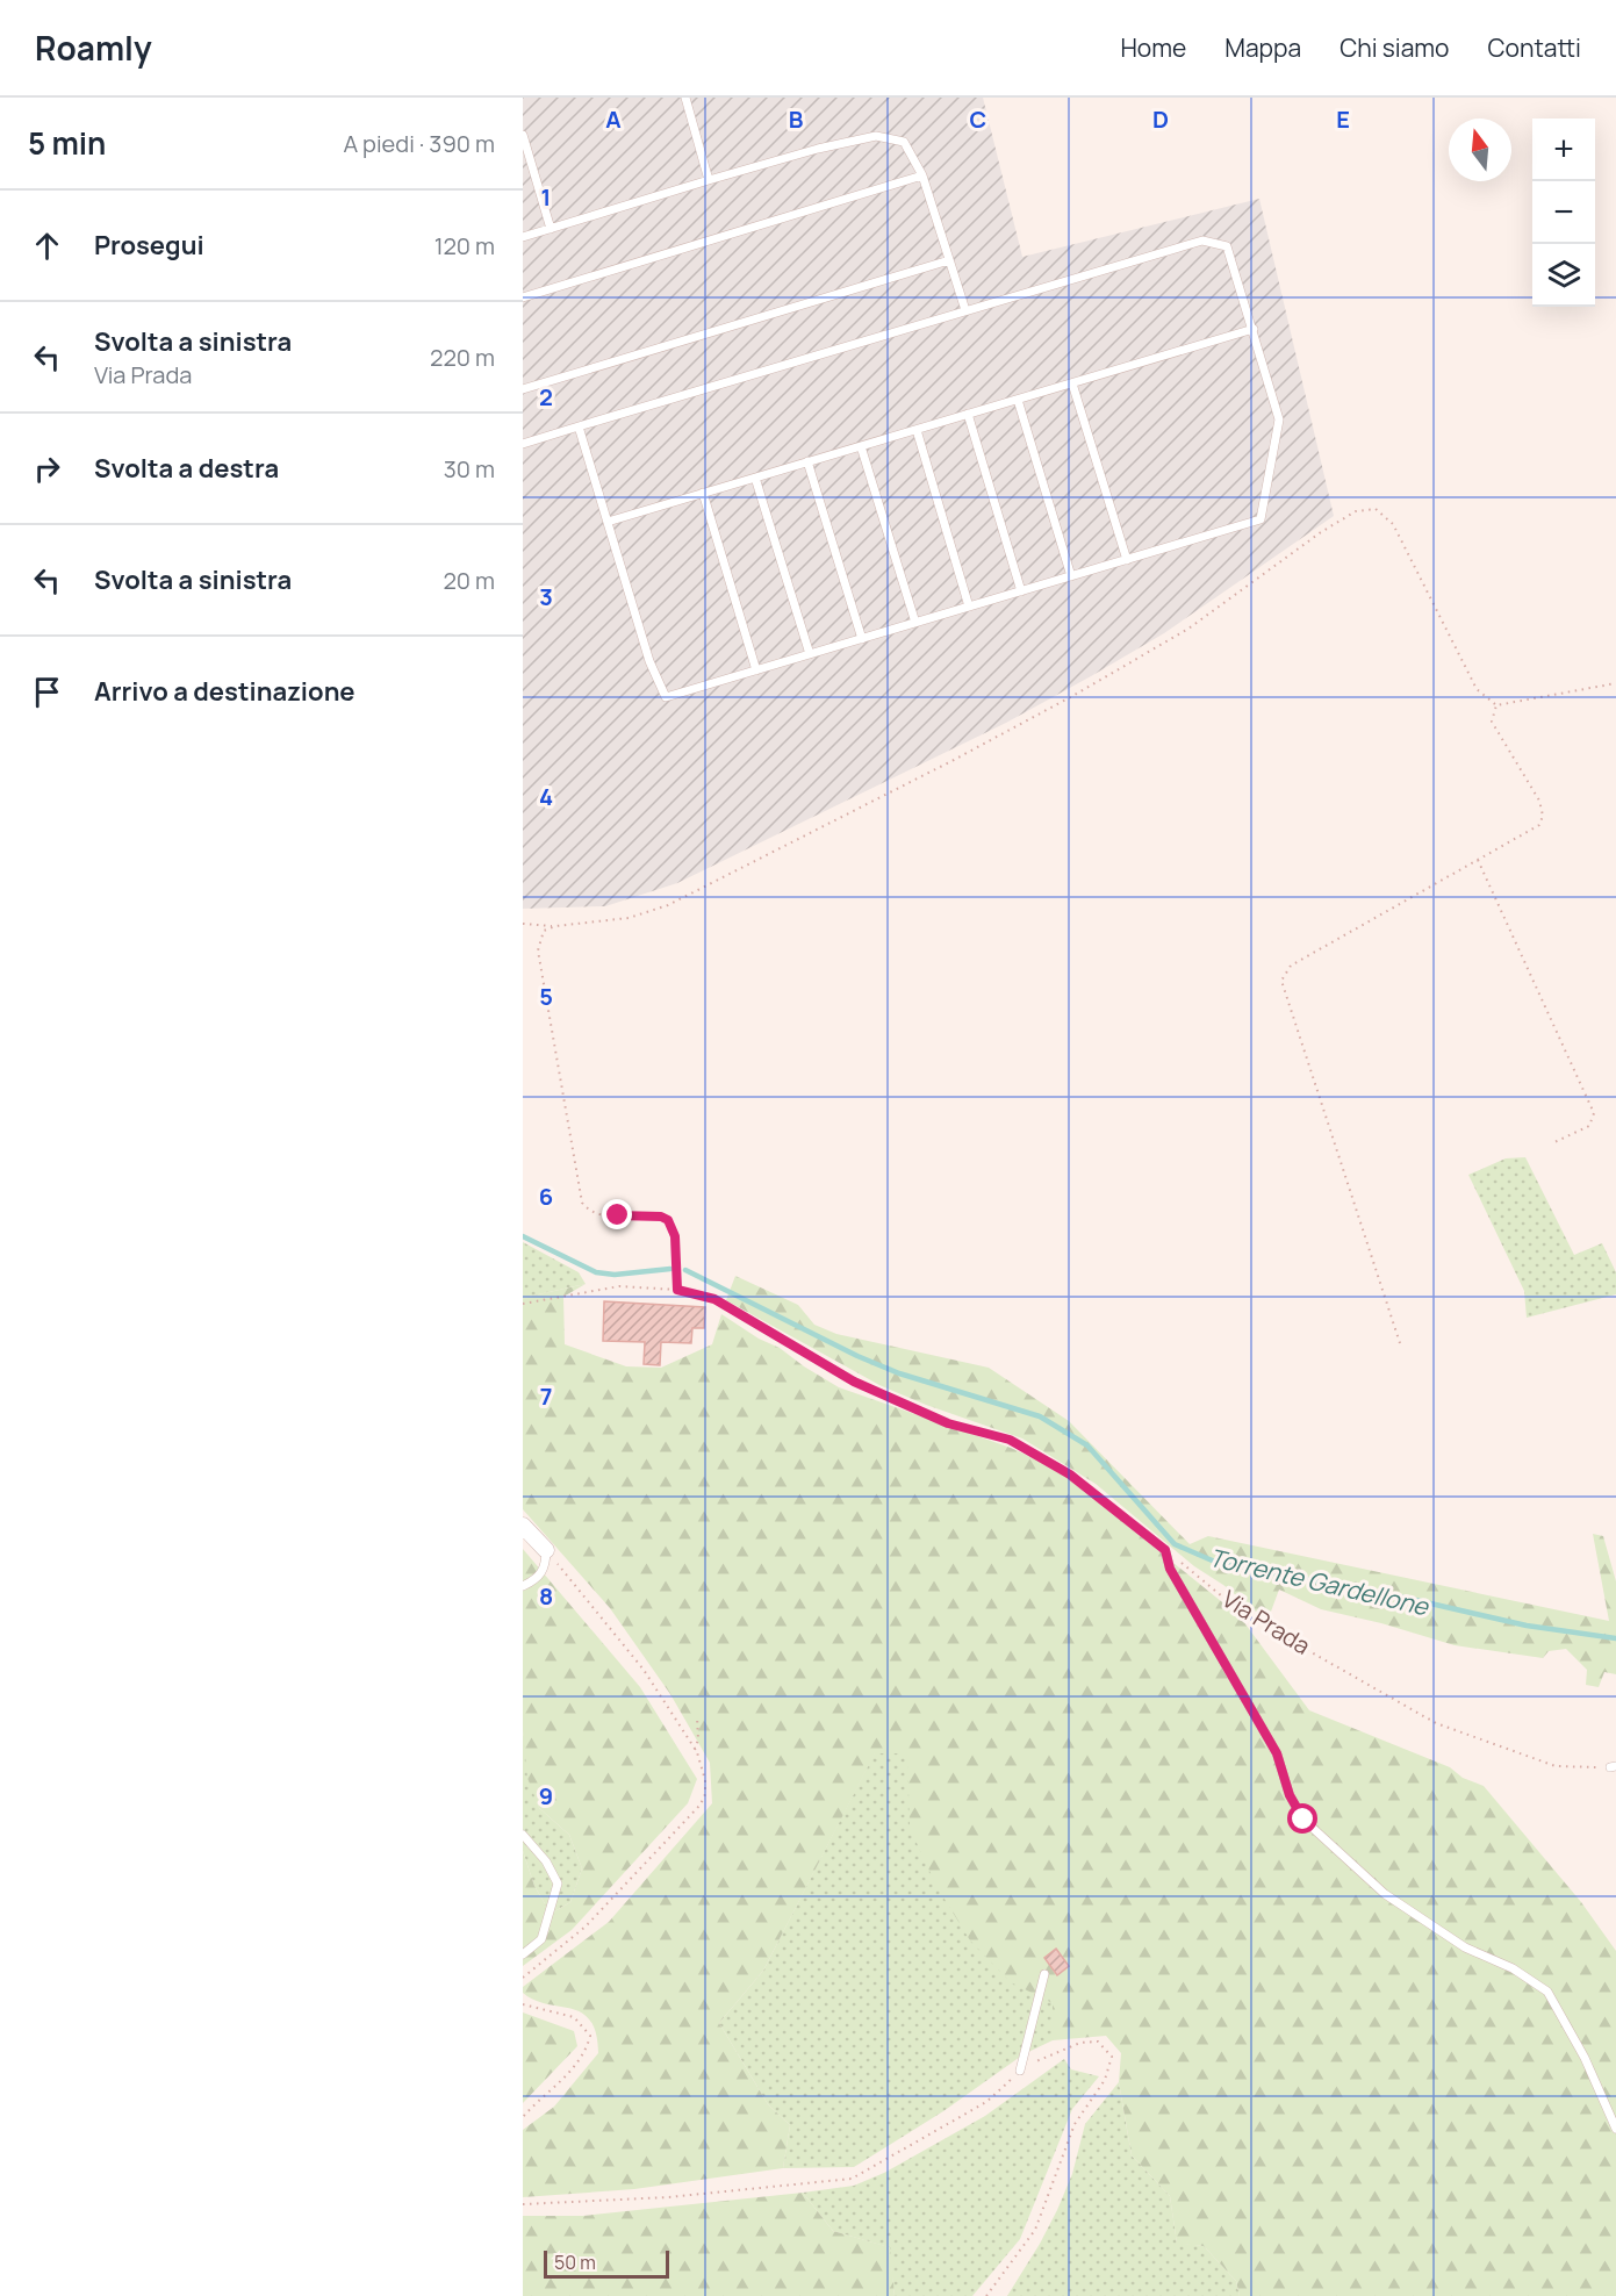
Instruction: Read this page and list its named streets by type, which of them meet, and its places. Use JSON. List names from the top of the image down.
{
  "streets": {
    "path": ["Via Prada"]
  },
  "water": ["Torrente Gardellone"],
  "scale_bar": "50 m",
  "north": "top",
  "page": {
    "header": "Roamly",
    "nav": [
      "Home",
      "Mappa",
      "Chi siamo",
      "Contatti"
    ],
    "heading": ["5 min", "A piedi · 390 m"],
    "map_buttons": ["+", "−"],
    "list": [
      ["Prosegui", "120 m"],
      ["Svolta a sinistra", "Via Prada", "220 m"],
      ["Svolta a destra", "30 m"],
      ["Svolta a sinistra", "20 m"],
      "Arrivo a destinazione"
    ],
    "scale": "50 m"
  },
  "grid": {
    "columns": [
      "A",
      "B",
      "C",
      "D",
      "E"
    ],
    "rows": [
      "1",
      "2",
      "3",
      "4",
      "5",
      "6",
      "7",
      "8",
      "9"
    ]
  }
}
